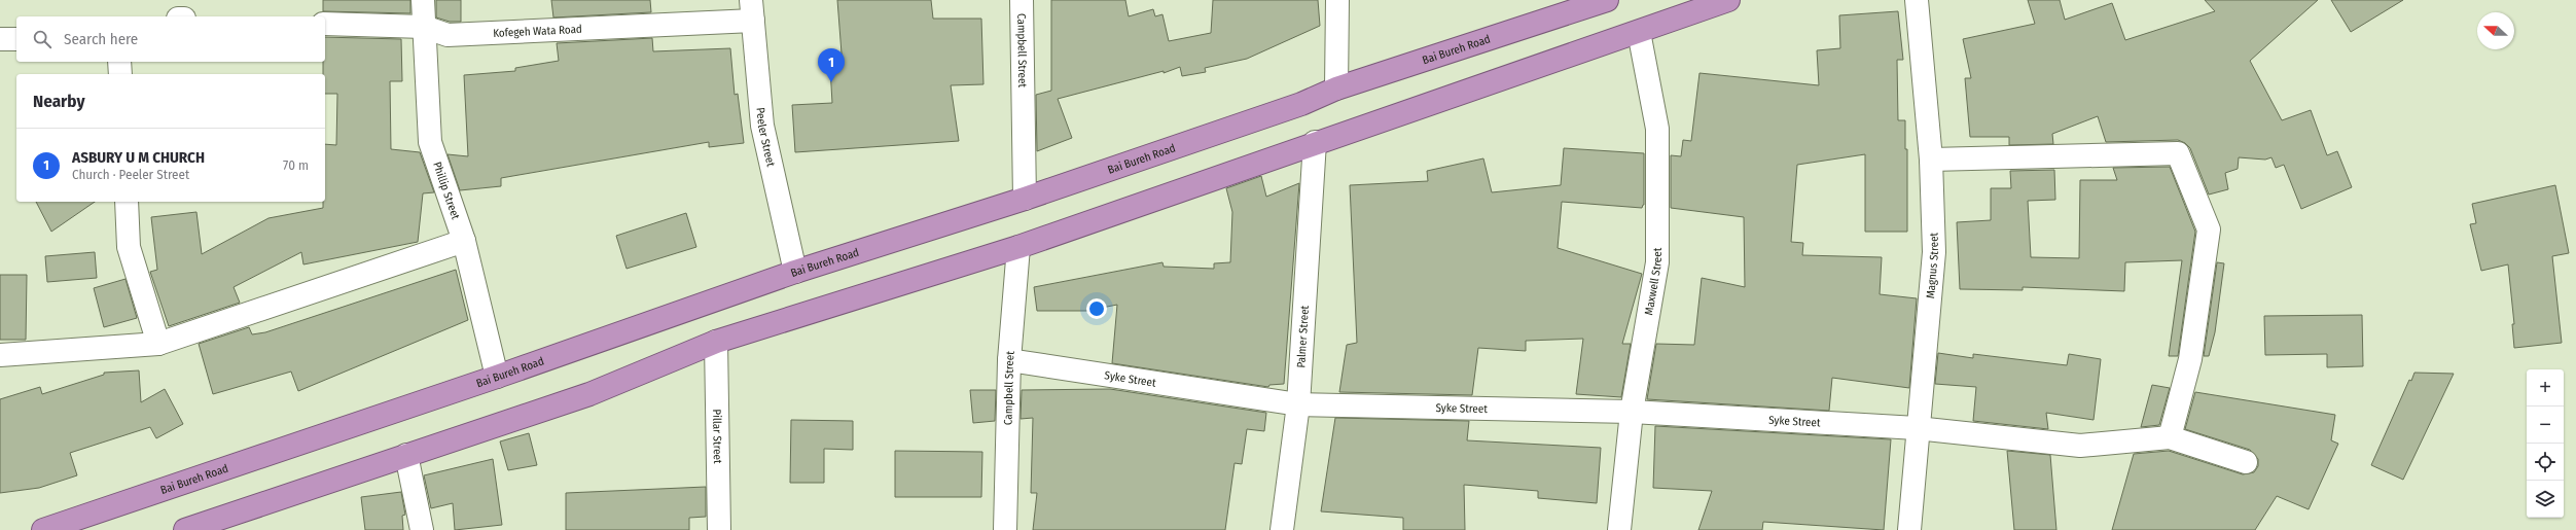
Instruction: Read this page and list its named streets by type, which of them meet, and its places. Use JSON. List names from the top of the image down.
{
  "streets": {
    "highway": ["Bai Bureh Road"],
    "street": [
      "Kofegeh Wata Road",
      "Campbell Street",
      "Peeler Street",
      "Phillip Street",
      "Magnus Street",
      "Maxwell Street",
      "Palmer Street",
      "Syke Street",
      "Pillar Street"
    ]
  },
  "crossings": [
    ["Kofegeh Wata Road", "Peeler Street"],
    ["Kofegeh Wata Road", "Phillip Street"],
    ["Bai Bureh Road", "Campbell Street"],
    ["Bai Bureh Road", "Peeler Street"],
    ["Bai Bureh Road", "Phillip Street"],
    ["Campbell Street", "Syke Street"],
    ["Magnus Street", "Syke Street"],
    ["Maxwell Street", "Syke Street"],
    ["Palmer Street", "Syke Street"]
  ],
  "north": "left",
  "page": {
    "search": "Search here",
    "pins": "1",
    "heading": "Nearby",
    "list": [
      {
        "mark": "1",
        "name": "ASBURY U M CHURCH",
        "note": "Church · Peeler Street",
        "value": "70 m"
      }
    ],
    "map_buttons": ["+", "−"]
  }
}
